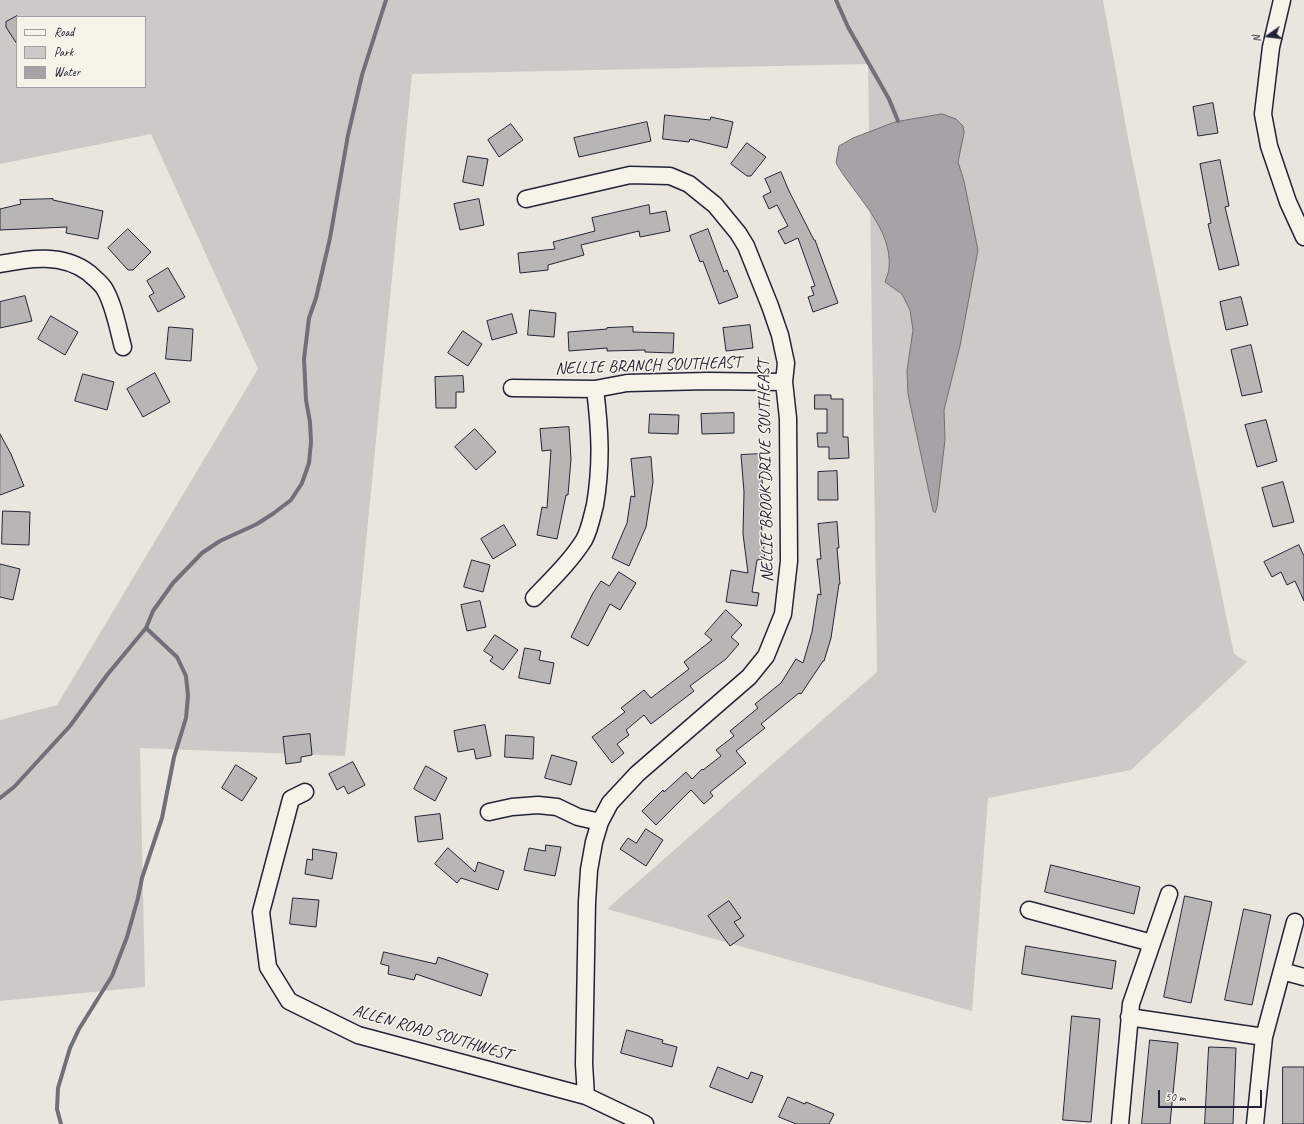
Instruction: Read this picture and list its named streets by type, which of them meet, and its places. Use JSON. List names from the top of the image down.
{
  "streets": {
    "street": ["NELLIE BRANCH SOUTHEAST", "NELLIE BROOK DRIVE SOUTHEAST", "ALLEN ROAD SOUTHWEST"]
  },
  "crossings": [
    ["NELLIE BRANCH SOUTHEAST", "NELLIE BROOK DRIVE SOUTHEAST"],
    ["NELLIE BROOK DRIVE SOUTHEAST", "ALLEN ROAD SOUTHWEST"]
  ],
  "legend": ["Road", "Park", "Water"],
  "scale_bar": "50 m",
  "north": "left"
}
